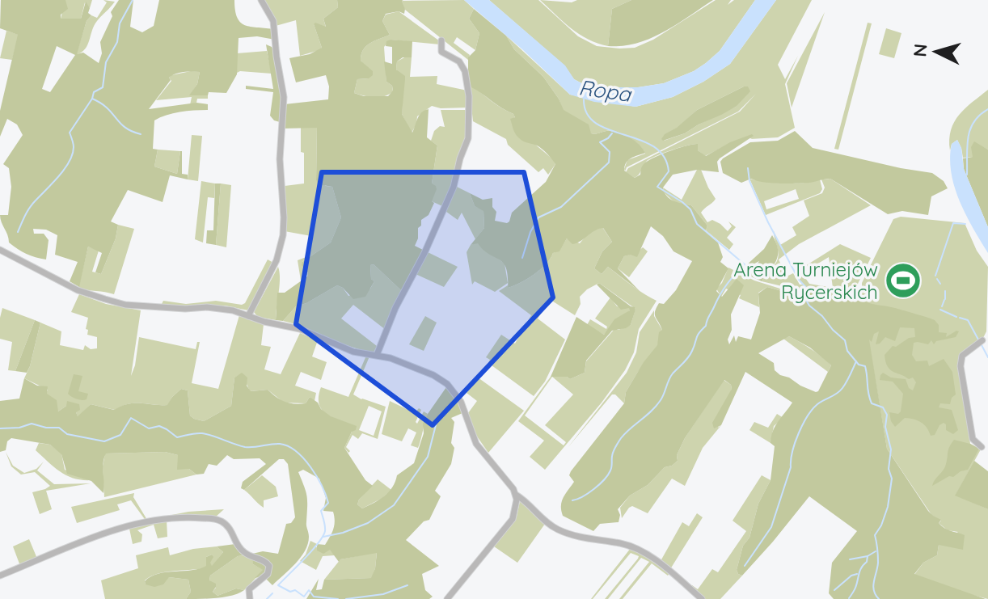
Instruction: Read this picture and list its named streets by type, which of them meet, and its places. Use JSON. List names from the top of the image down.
{
  "water": ["Ropa"],
  "places": {
    "sports": ["Arena Turniejów Rycerskich"]
  },
  "north": "left"
}
